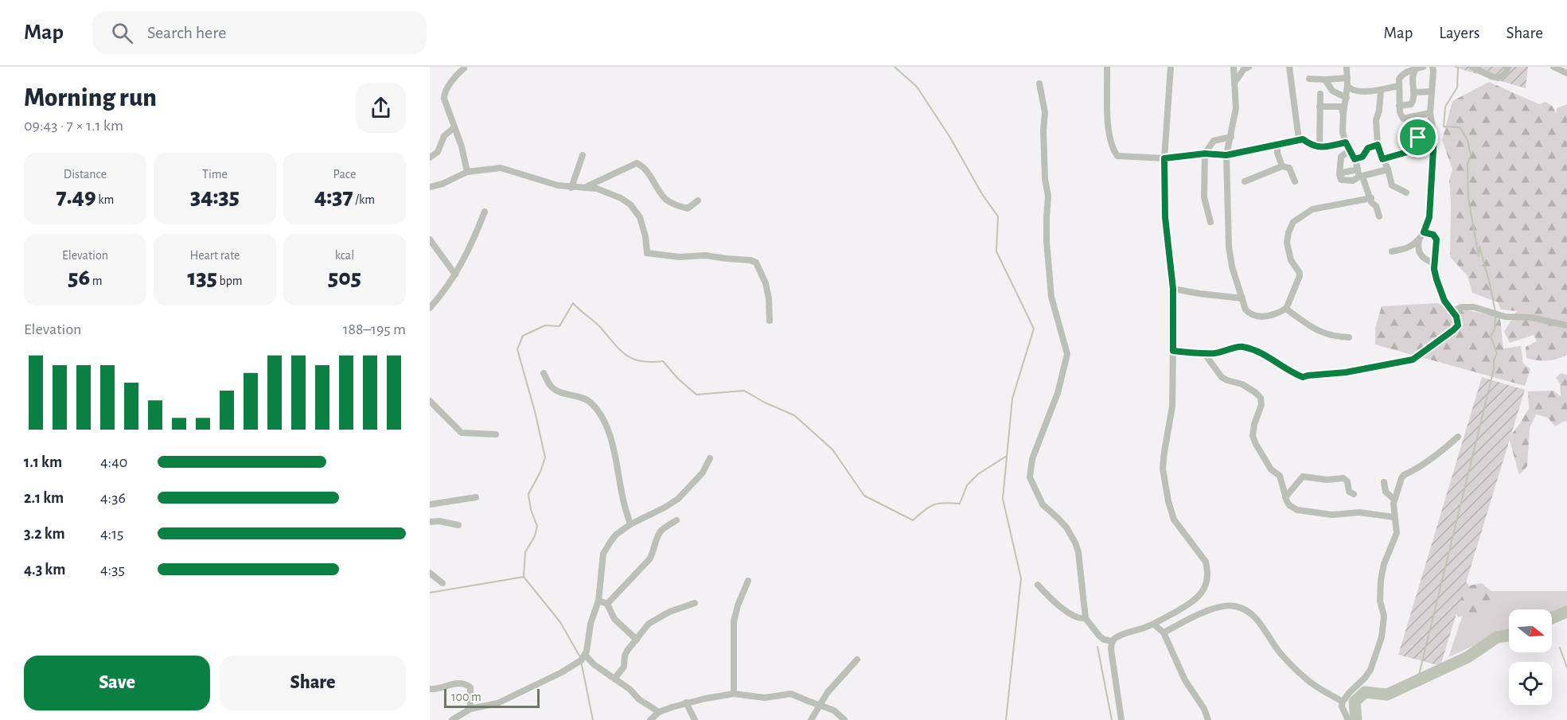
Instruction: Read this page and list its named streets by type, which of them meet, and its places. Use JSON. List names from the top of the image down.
{
  "scale_bar": "100 m",
  "north": "right",
  "page": {
    "header": "Map",
    "search": "Search here",
    "nav": ["Map", "Layers", "Share"],
    "heading": ["Morning run", "09:43 · 7 × 1.1 km"],
    "stats": [
      ["Distance", "7.49 km"],
      ["Time", "34:35"],
      ["Pace", "4:37 /km"],
      ["Elevation", "56 m"],
      ["Heart rate", "135 bpm"],
      ["kcal", "505"]
    ],
    "chart": ["Elevation", "188–195 m"],
    "list": [
      {
        "name": "1.1 km",
        "note": "4:40"
      },
      {
        "name": "2.1 km",
        "note": "4:36"
      },
      {
        "name": "3.2 km",
        "note": "4:15"
      },
      {
        "name": "4.3 km",
        "note": "4:35"
      }
    ],
    "buttons": ["Save", "Share"],
    "scale": "100 m"
  }
}
